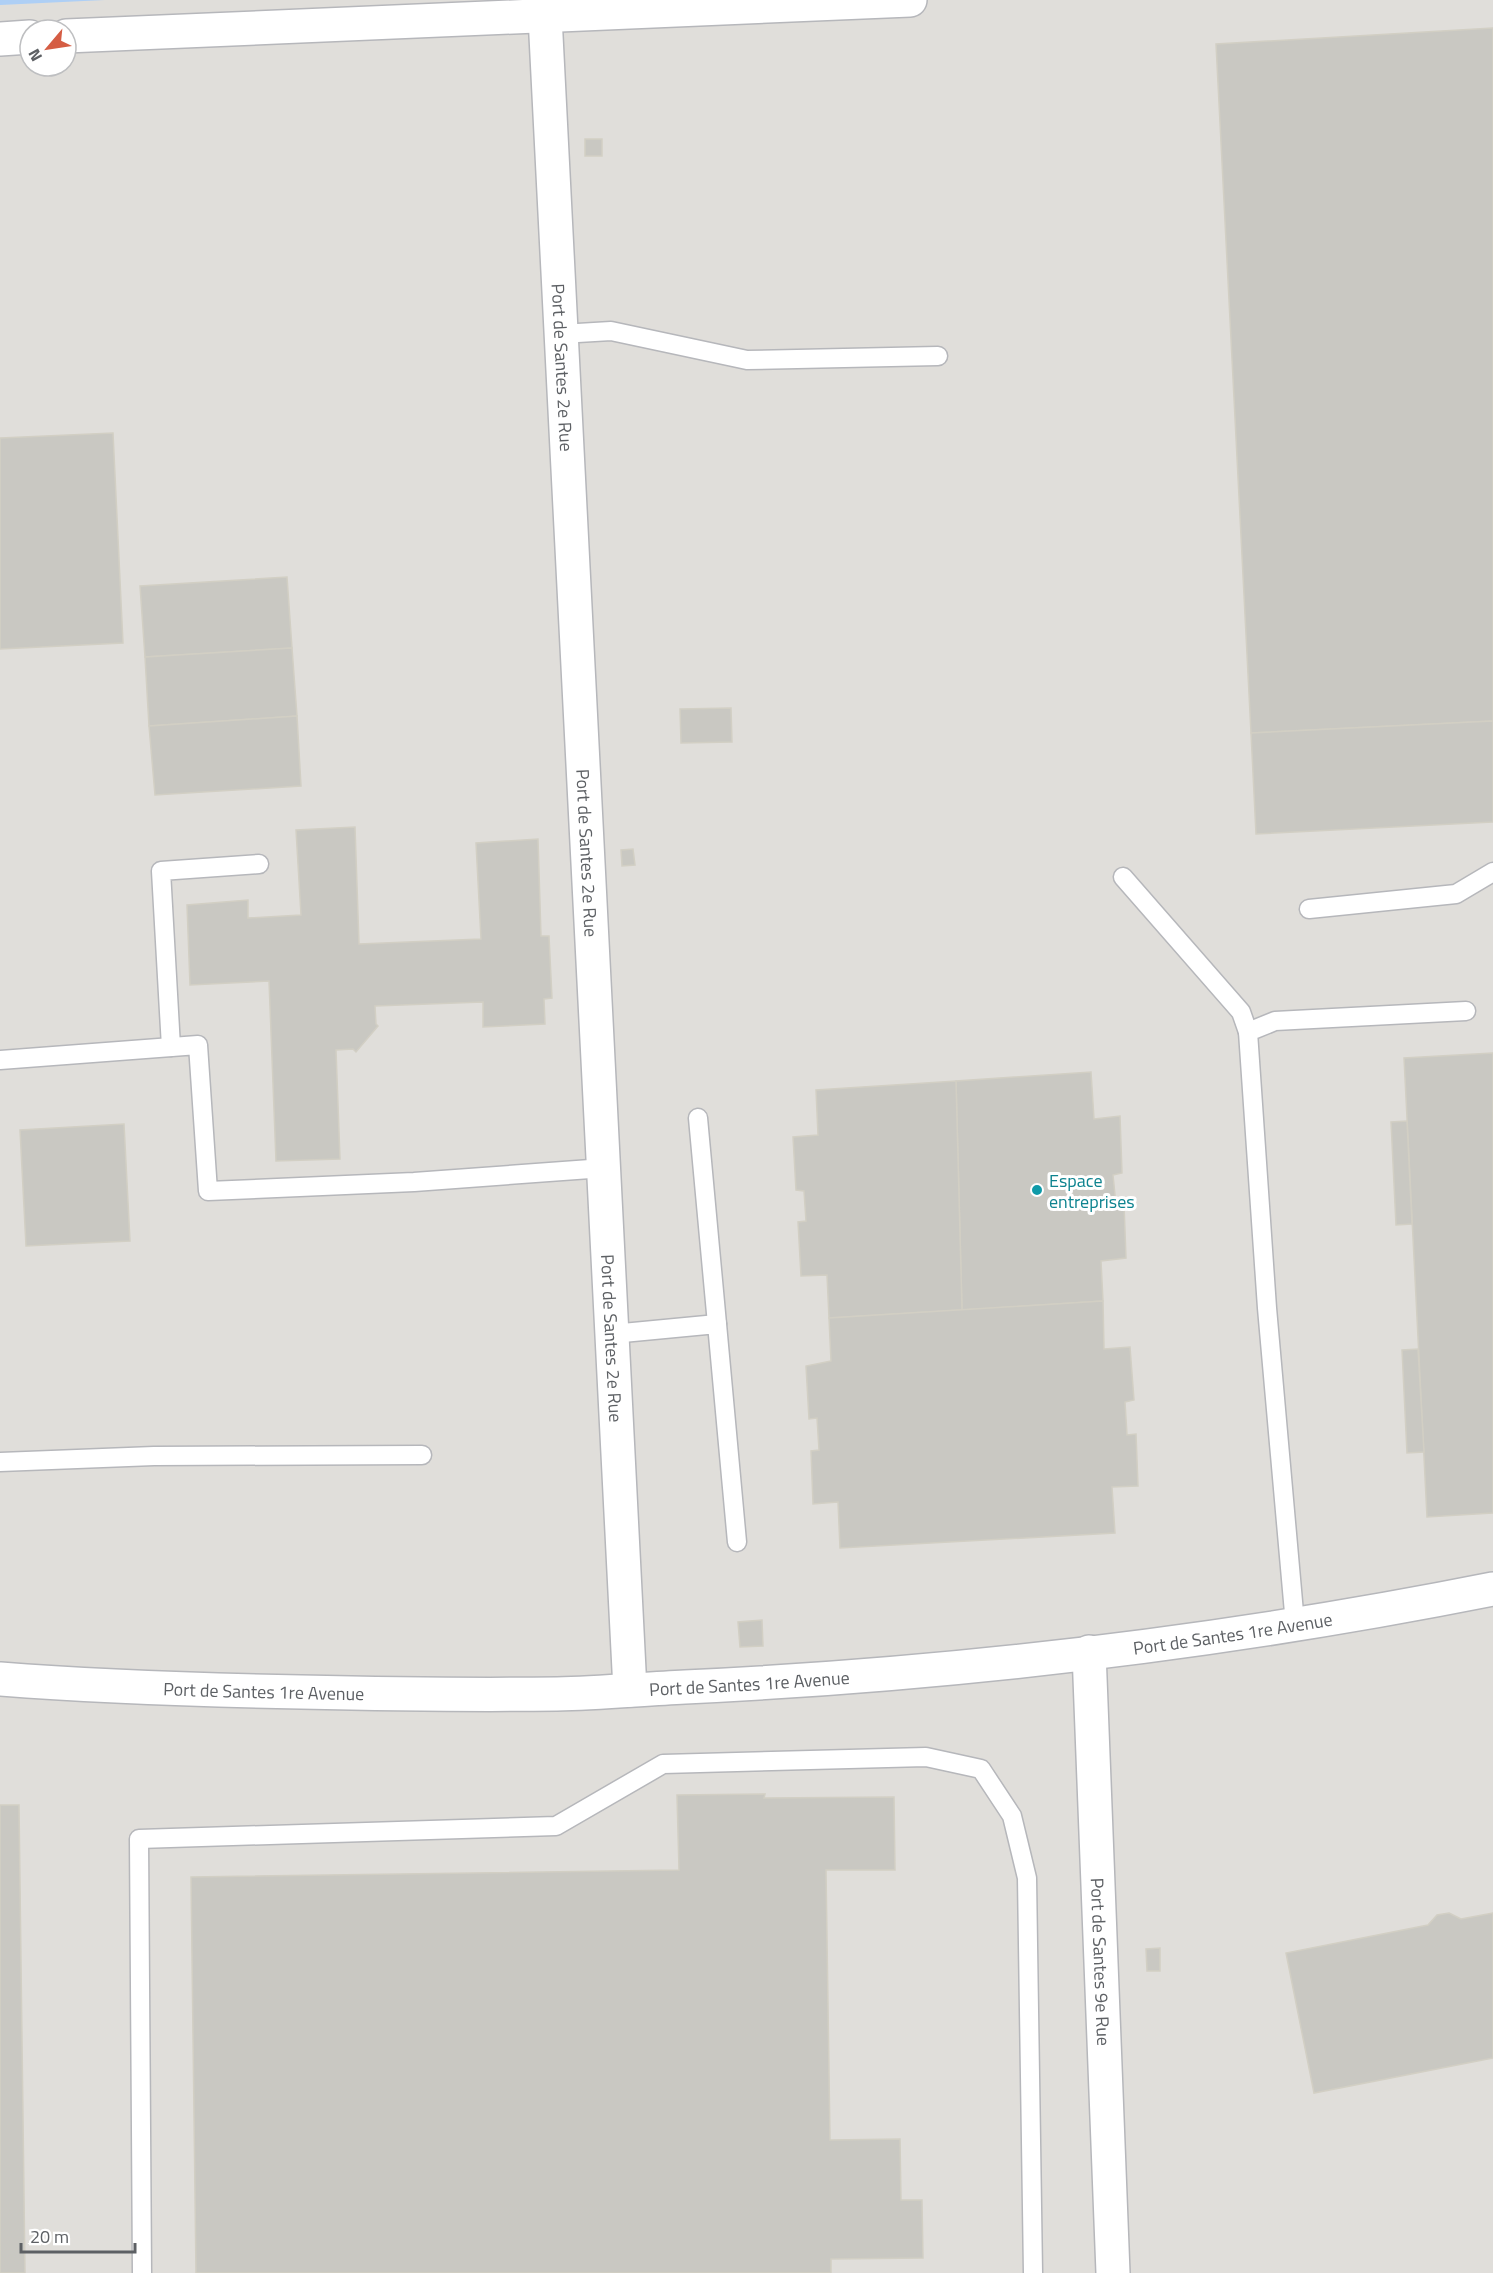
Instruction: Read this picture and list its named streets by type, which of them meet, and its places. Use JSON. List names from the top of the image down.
{
  "streets": {
    "street": ["Port de Santes 2e Rue", "Port de Santes 1re Avenue", "Port de Santes 9e Rue"]
  },
  "crossings": [
    ["Port de Santes 2e Rue", "Port de Santes 1re Avenue"],
    ["Port de Santes 1re Avenue", "Port de Santes 9e Rue"]
  ],
  "places": ["Espace entreprises"],
  "scale_bar": "20 m",
  "north": "bottom left"
}
